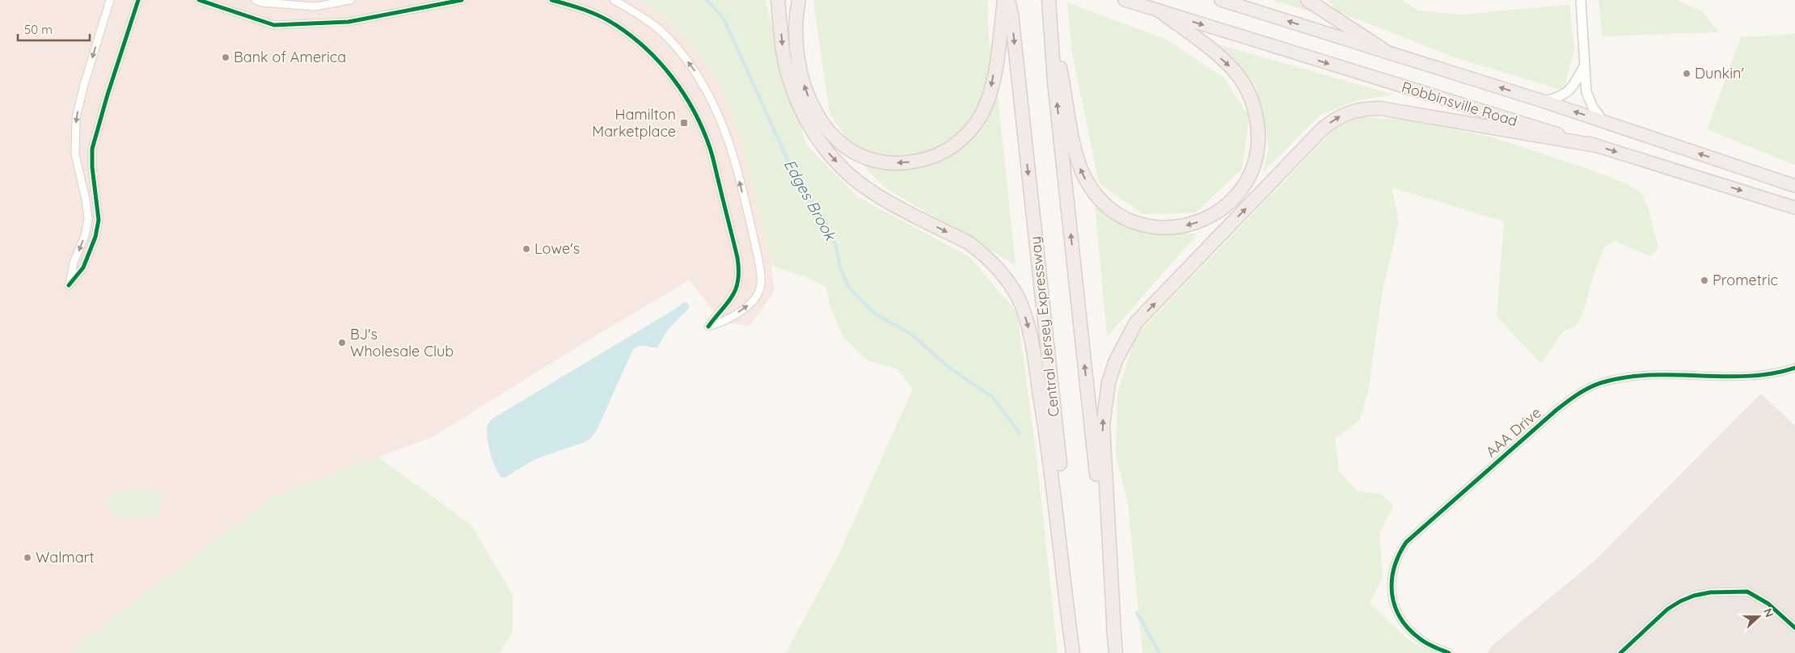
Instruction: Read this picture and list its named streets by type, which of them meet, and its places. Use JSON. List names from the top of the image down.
{
  "streets": {
    "highway": ["Robbinsville Road", "Central Jersey Expressway"],
    "street": ["AAA Drive"]
  },
  "water": ["Edges Brook"],
  "places": {
    "other": [
      "Bank of America",
      "Dunkin'",
      "Lowe's",
      "Prometric",
      "BJ's Wholesale Club",
      "Walmart"
    ],
    "transit": ["Hamilton Marketplace"]
  },
  "scale_bar": "50 m",
  "north": "right"
}
